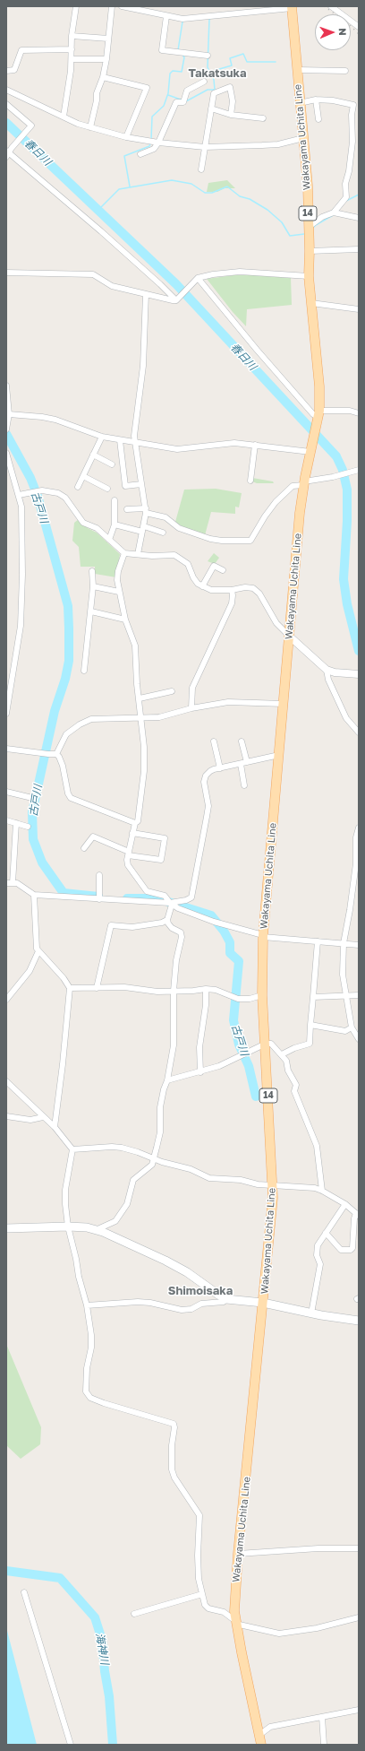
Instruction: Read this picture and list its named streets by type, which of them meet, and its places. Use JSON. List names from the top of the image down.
{
  "streets": {
    "main road": ["Wakayama Uchita Line", "14"]
  },
  "districts": ["Takatsuka", "Shimoisaka"],
  "water": ["春日川", "古戸川", "海神川"],
  "north": "right"
}
